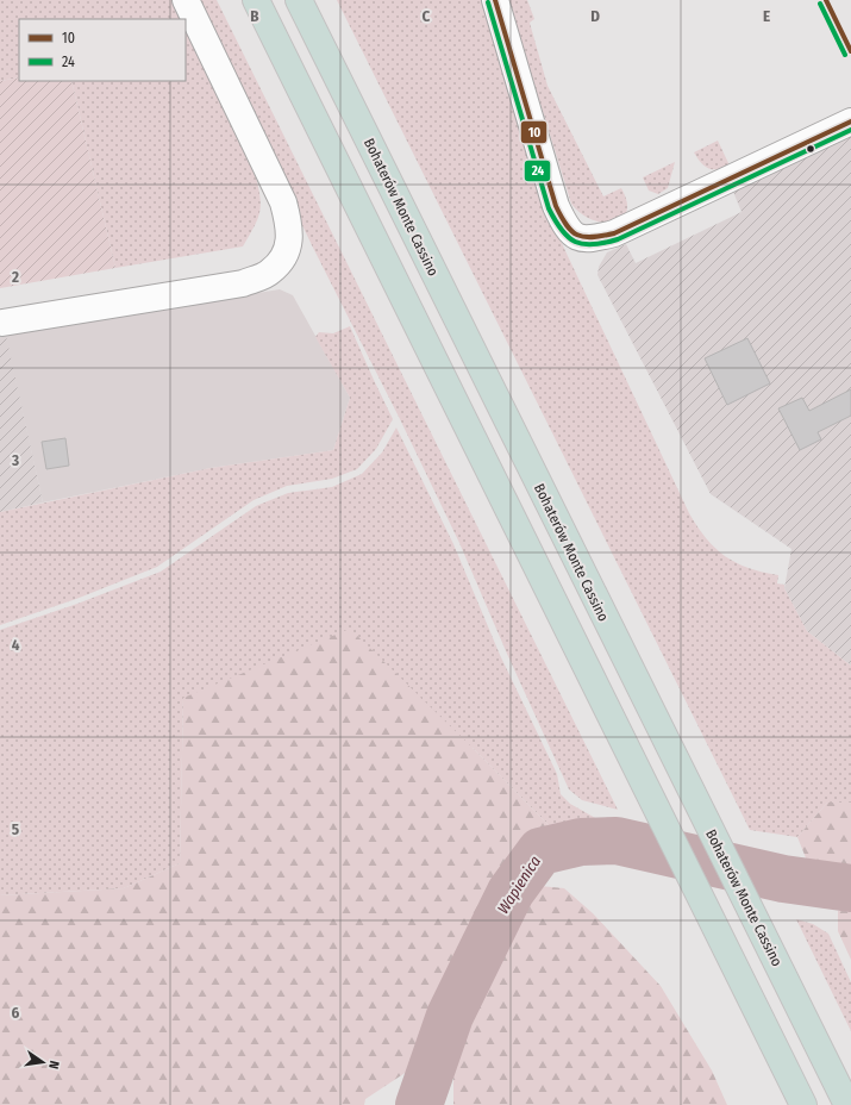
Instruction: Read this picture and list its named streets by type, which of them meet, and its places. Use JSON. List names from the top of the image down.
{
  "streets": {
    "highway": ["Bohaterów Monte Cassino"]
  },
  "water": ["Wapienica"],
  "lines": ["transit line 10", "transit line 24"],
  "legend": ["10", "24"],
  "north": "right",
  "grid": {
    "columns": [
      "B",
      "C",
      "D",
      "E"
    ],
    "rows": [
      "2",
      "3",
      "4",
      "5",
      "6"
    ]
  }
}
